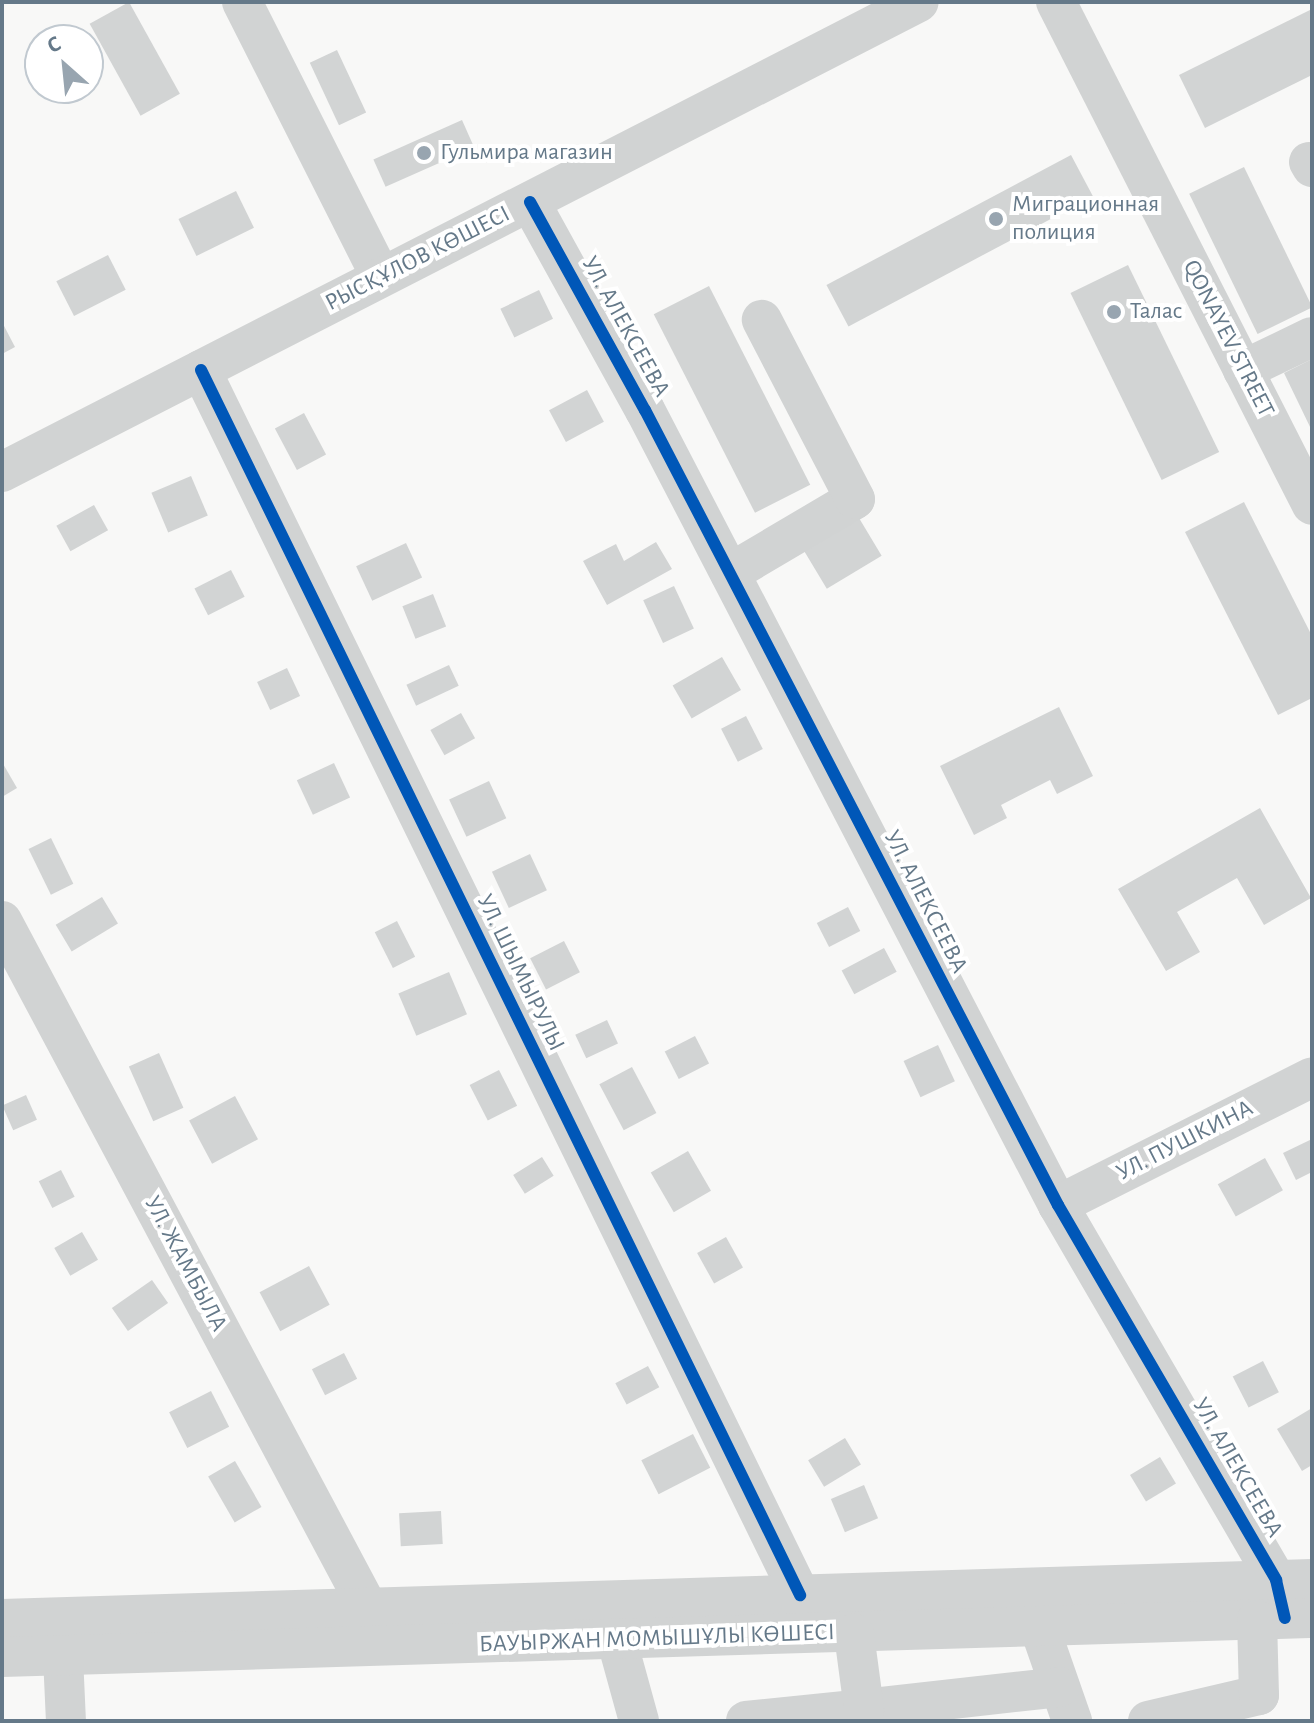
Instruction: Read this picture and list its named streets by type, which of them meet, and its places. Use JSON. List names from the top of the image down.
{
  "streets": {
    "street": [
      "РЫСҚҰЛОВ КӨШЕСІ",
      "УЛ. АЛЕКСЕЕВА",
      "QONAYEV STREET",
      "УЛ. ШЫМЫРУЛЫ",
      "УЛ. ПУШКИНА",
      "УЛ. ЖАМБЫЛА",
      "БАУЫРЖАН МОМЫШҰЛЫ КӨШЕСІ"
    ]
  },
  "crossings": [
    ["РЫСҚҰЛОВ КӨШЕСІ", "УЛ. АЛЕКСЕЕВА"],
    ["РЫСҚҰЛОВ КӨШЕСІ", "УЛ. ШЫМЫРУЛЫ"],
    ["УЛ. АЛЕКСЕЕВА", "УЛ. ПУШКИНА"],
    ["УЛ. АЛЕКСЕЕВА", "БАУЫРЖАН МОМЫШҰЛЫ КӨШЕСІ"],
    ["УЛ. ШЫМЫРУЛЫ", "БАУЫРЖАН МОМЫШҰЛЫ КӨШЕСІ"],
    ["УЛ. ЖАМБЫЛА", "БАУЫРЖАН МОМЫШҰЛЫ КӨШЕСІ"]
  ],
  "places": ["Гульмира магазин", "Миграционная полиция", "Талас"],
  "north": "top left"
}
